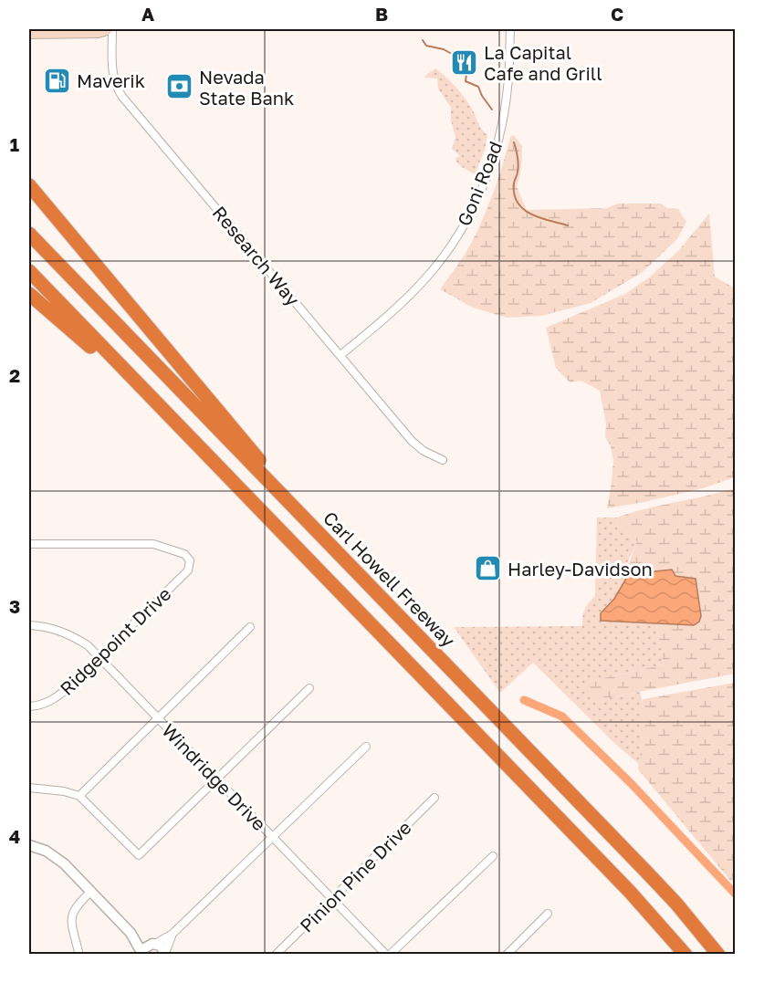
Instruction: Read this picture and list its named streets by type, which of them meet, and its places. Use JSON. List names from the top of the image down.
{
  "streets": {
    "highway": ["Carl Howell Freeway"],
    "street": [
      "Goni Road",
      "Research Way",
      "Ridgepoint Drive",
      "Windridge Drive",
      "Pinion Pine Drive"
    ]
  },
  "crossings": [
    ["Goni Road", "Research Way"],
    ["Ridgepoint Drive", "Windridge Drive"],
    ["Windridge Drive", "Pinion Pine Drive"]
  ],
  "places": {
    "restaurant": ["La Capital Cafe and Grill"],
    "fuel station": ["Maverik"],
    "bank": ["Nevada State Bank"],
    "shop": ["Harley-Davidson"]
  },
  "grid": {
    "columns": ["A", "B", "C"],
    "rows": [
      "1",
      "2",
      "3",
      "4"
    ]
  }
}
